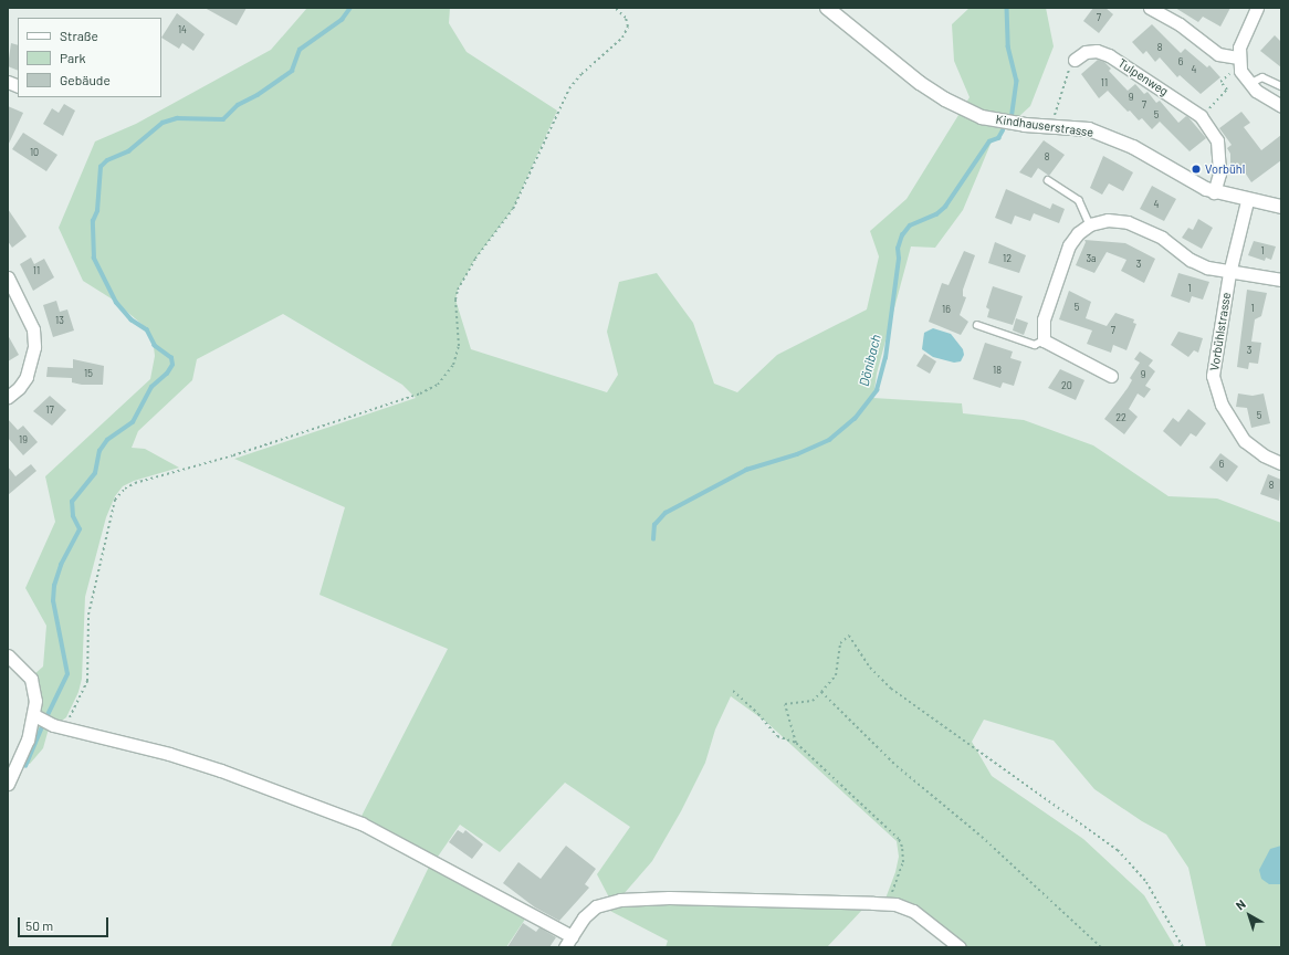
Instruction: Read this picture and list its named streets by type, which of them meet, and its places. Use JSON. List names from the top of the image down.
{
  "streets": {
    "street": ["Tulpenweg", "Kindhauserstrasse", "Vorbühlstrasse"]
  },
  "crossings": [
    ["Tulpenweg", "Kindhauserstrasse"],
    ["Kindhauserstrasse", "Vorbühlstrasse"]
  ],
  "water": ["Dönibach"],
  "places": ["Vorbühl"],
  "house_numbers": [
    "7",
    "14",
    "8",
    "6",
    "4",
    "11",
    "9",
    "7",
    "5",
    "10",
    "8",
    "4",
    "1",
    "12",
    "3a",
    "3",
    "11",
    "1",
    "5",
    "1",
    "16",
    "13",
    "7",
    "3",
    "18",
    "15",
    "9",
    "20",
    "17",
    "5",
    "22",
    "19",
    "6",
    "8"
  ],
  "legend": ["Straße", "Park", "Gebäude"],
  "scale_bar": "50 m",
  "north": "top left"
}
